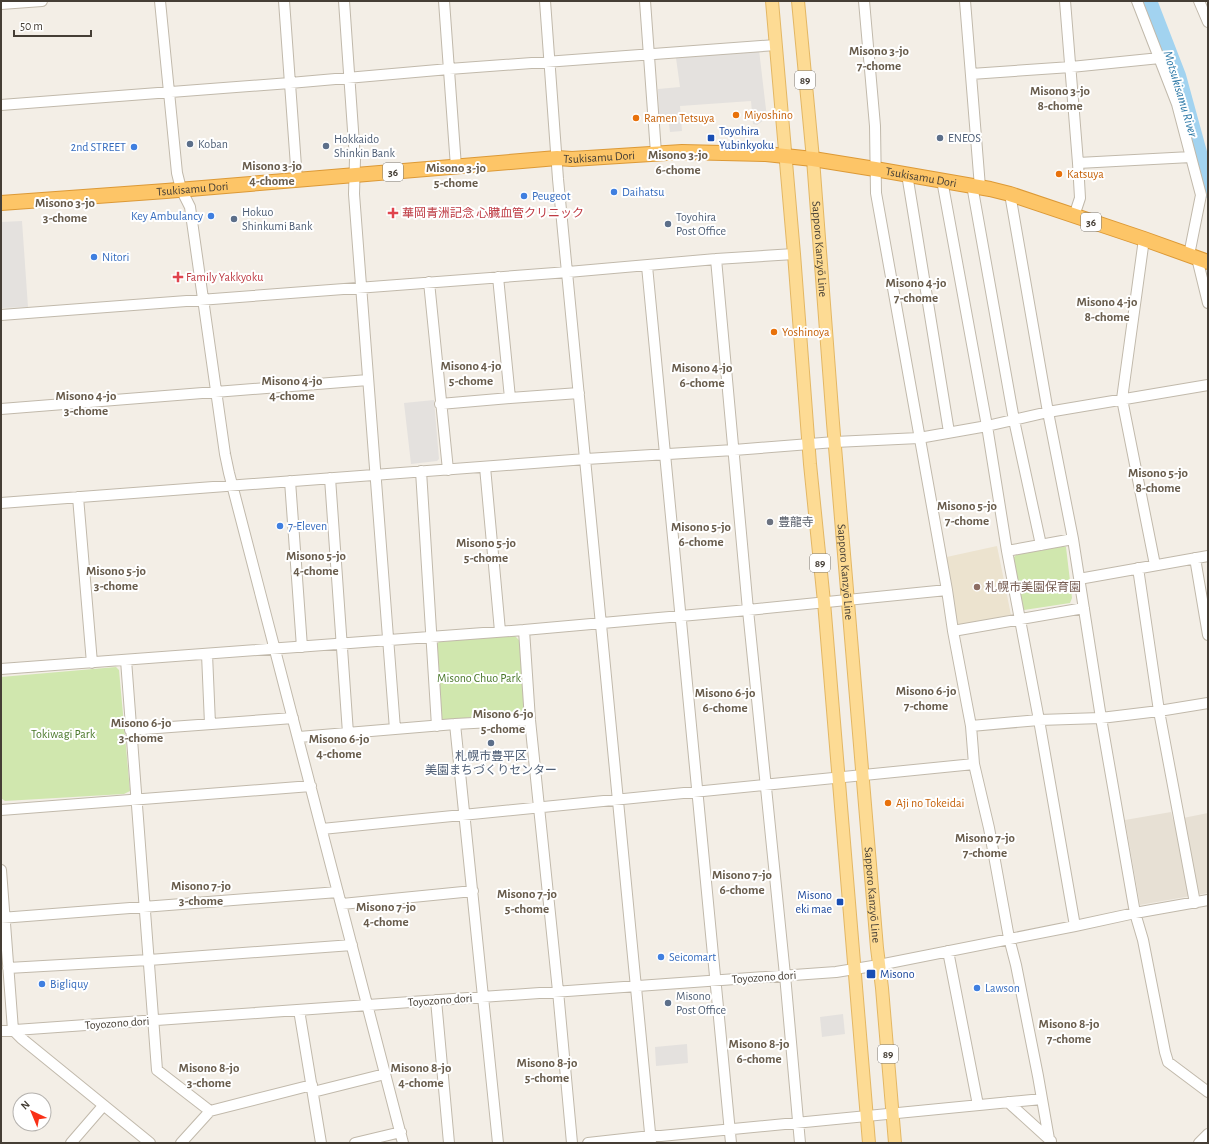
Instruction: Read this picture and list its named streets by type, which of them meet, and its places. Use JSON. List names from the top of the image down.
{
  "streets": {
    "highway": ["Tsukisamu Dori", "36"],
    "main road": ["89", "Sapporo Kanzyō Line"],
    "street": ["Toyozono dori"]
  },
  "crossings": [
    ["Tsukisamu Dori", "Sapporo Kanzyō Line"],
    ["Sapporo Kanzyō Line", "Toyozono dori"]
  ],
  "districts": [
    "Misono 3-jo 7-chome",
    "Misono 3-jo 8-chome",
    "Misono 3-jo 6-chome",
    "Misono 3-jo 4-chome",
    "Misono 3-jo 5-chome",
    "Misono 3-jo 3-chome",
    "Misono 4-jo 7-chome",
    "Misono 4-jo 8-chome",
    "Misono 4-jo 5-chome",
    "Misono 4-jo 6-chome",
    "Misono 4-jo 4-chome",
    "Misono 4-jo 3-chome",
    "Misono 5-jo 8-chome",
    "Misono 5-jo 7-chome",
    "Misono 5-jo 6-chome",
    "Misono 5-jo 5-chome",
    "Misono 5-jo 4-chome",
    "Misono 5-jo 3-chome",
    "Misono 6-jo 7-chome",
    "Misono 6-jo 6-chome",
    "Misono 6-jo 5-chome",
    "Misono 6-jo 3-chome",
    "Misono 6-jo 4-chome",
    "Misono 7-jo 7-chome",
    "Misono 7-jo 6-chome",
    "Misono 7-jo 3-chome",
    "Misono 7-jo 5-chome",
    "Misono 7-jo 4-chome",
    "Misono 8-jo 7-chome",
    "Misono 8-jo 6-chome",
    "Misono 8-jo 5-chome",
    "Misono 8-jo 3-chome",
    "Misono 8-jo 4-chome"
  ],
  "water": ["Motsukisamu River"],
  "parks": ["Misono Chuo Park", "Tokiwagi Park"],
  "places": {
    "other": [
      "Miyoshino",
      "Ramen Tetsuya",
      "ENEOS",
      "Koban",
      "Hokkaido Shinkin Bank",
      "2nd STREET",
      "Katsuya",
      "Daihatsu",
      "Peugeot",
      "Key Ambulancy",
      "Hokuo Shinkumi Bank",
      "Toyohira Post Office",
      "Nitori",
      "Yoshinoya",
      "豊龍寺",
      "7-Eleven",
      "札幌市美園保育園",
      "札幌市豊平区 美園まちづくりセンター",
      "Aji no Tokeidai",
      "Seicomart",
      "Bigliquy",
      "Lawson",
      "Misono Post Office"
    ],
    "transit": ["Toyohira Yubinkyoku", "Misono eki mae", "Misono"],
    "health": ["華岡青洲記念 心臓血管クリニック", "Family Yakkyoku"]
  },
  "scale_bar": "50 m",
  "north": "top left"
}
